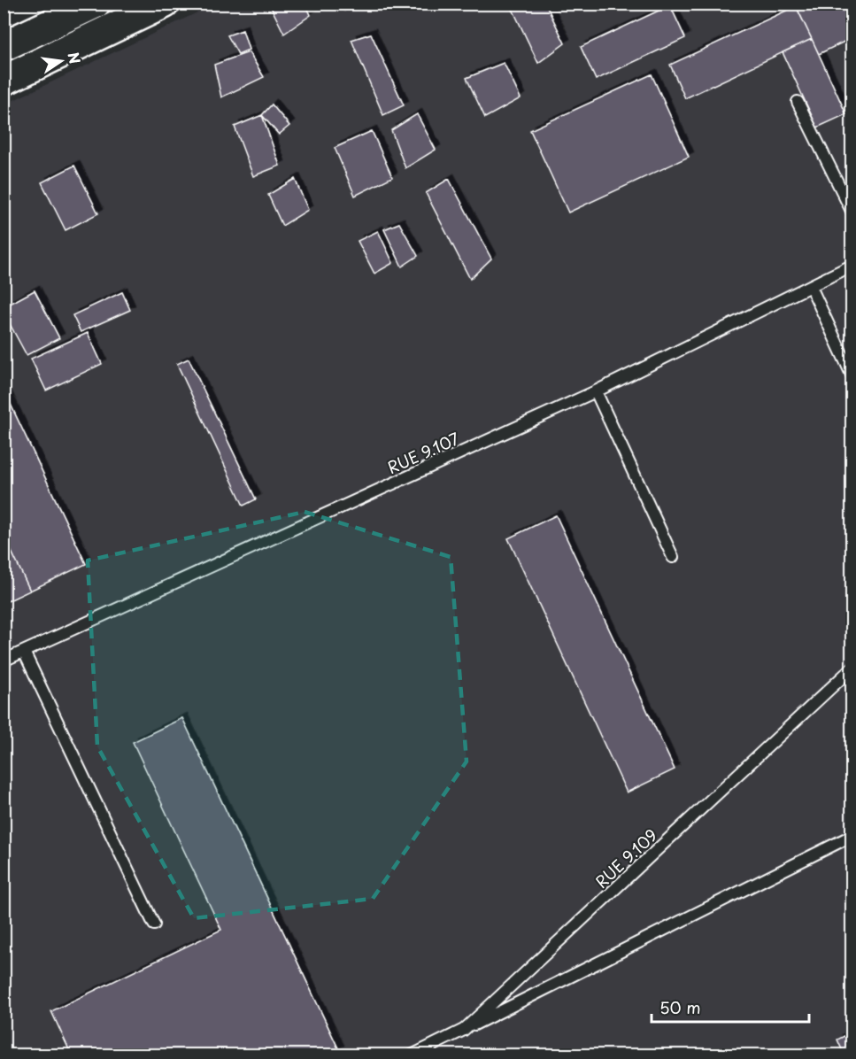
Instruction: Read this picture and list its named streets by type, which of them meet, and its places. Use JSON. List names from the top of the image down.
{
  "streets": {
    "lane": ["RUE 9.107", "RUE 9.109"]
  },
  "scale_bar": "50 m",
  "north": "right"
}
